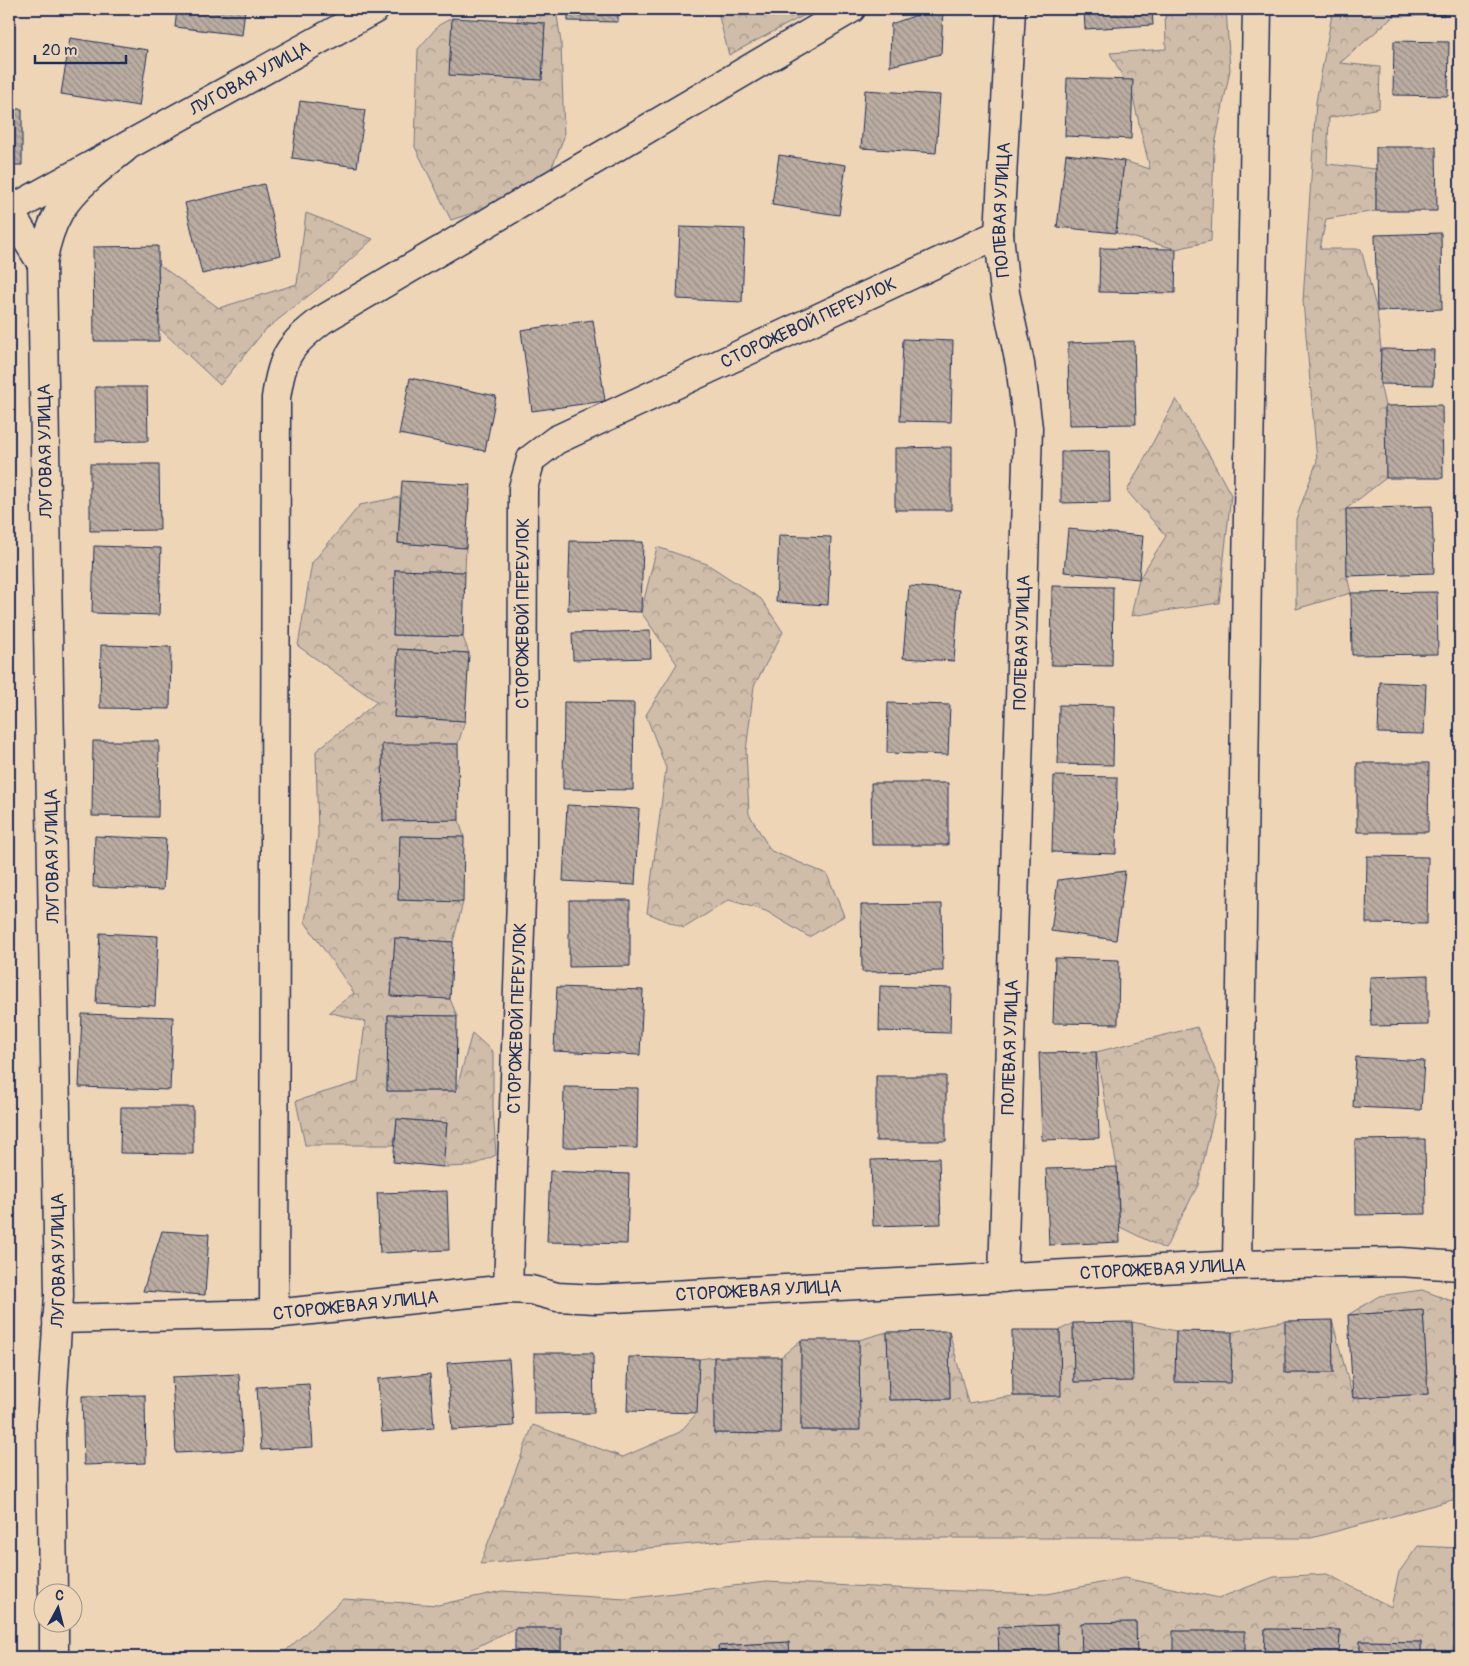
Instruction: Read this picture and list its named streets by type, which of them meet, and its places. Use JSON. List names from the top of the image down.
{
  "streets": {
    "street": [
      "ЛУГОВАЯ УЛИЦА",
      "ПОЛЕВАЯ УЛИЦА",
      "СТОРОЖЕВОЙ ПЕРЕУЛОК",
      "СТОРОЖЕВАЯ УЛИЦА"
    ]
  },
  "crossings": [
    ["ЛУГОВАЯ УЛИЦА", "СТОРОЖЕВАЯ УЛИЦА"],
    ["ПОЛЕВАЯ УЛИЦА", "СТОРОЖЕВОЙ ПЕРЕУЛОК"],
    ["ПОЛЕВАЯ УЛИЦА", "СТОРОЖЕВАЯ УЛИЦА"],
    ["СТОРОЖЕВОЙ ПЕРЕУЛОК", "СТОРОЖЕВАЯ УЛИЦА"]
  ],
  "scale_bar": "20 m",
  "north": "top"
}
